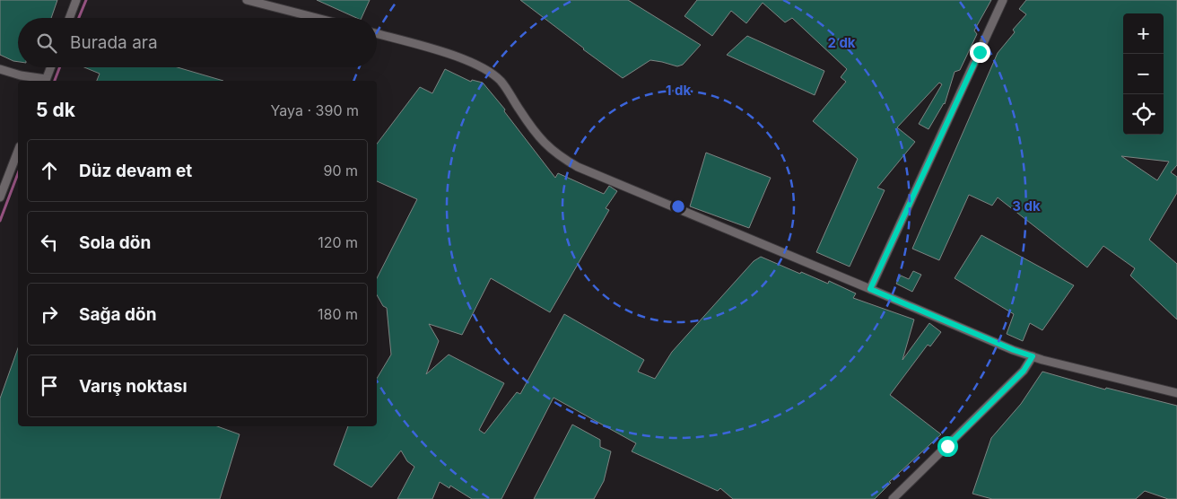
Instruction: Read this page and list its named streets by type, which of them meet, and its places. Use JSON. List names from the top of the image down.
{
  "page": {
    "map_buttons": ["+", "−"],
    "search": "Burada ara",
    "heading": ["5 dk", "Yaya · 390 m"],
    "list": [
      ["Düz devam et", "90 m"],
      ["Sola dön", "120 m"],
      ["Sağa dön", "180 m"],
      "Varış noktası"
    ]
  },
  "rings": ["2 dk", "1 dk", "3 dk"]
}
